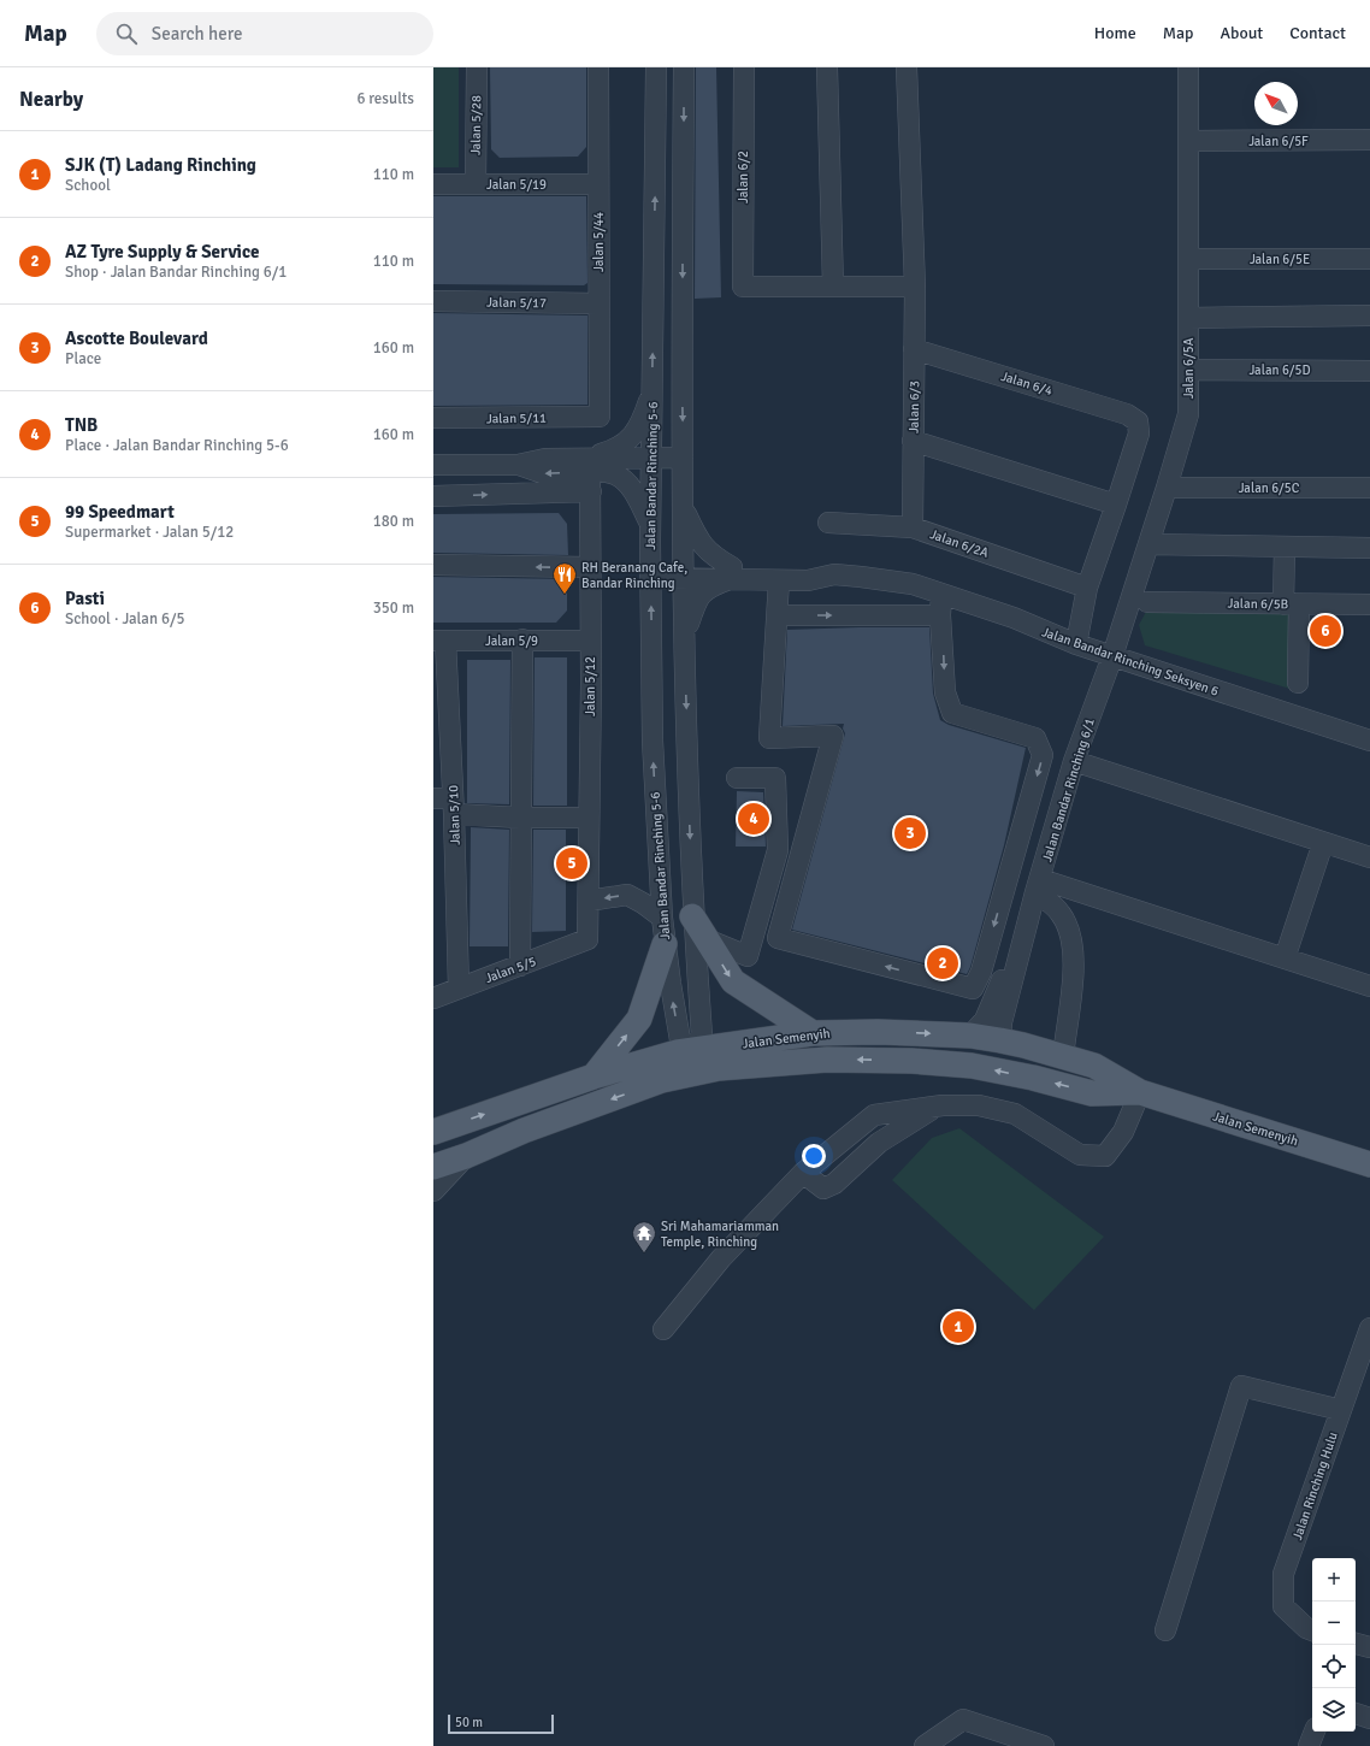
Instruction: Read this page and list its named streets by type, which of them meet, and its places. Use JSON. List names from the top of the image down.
{
  "streets": {
    "main road": ["Jalan Semenyih"],
    "street": [
      "Jalan 5/28",
      "Jalan 6/5F",
      "Jalan 6/2",
      "Jalan 5/19",
      "Jalan 5/44",
      "Jalan 6/5E",
      "Jalan 5/17",
      "Jalan 6/5A",
      "Jalan 6/5D",
      "Jalan 6/4",
      "Jalan 6/3",
      "Jalan 5/11",
      "Jalan Bandar Rinching 5-6",
      "Jalan 6/5C",
      "Jalan 6/2A",
      "Jalan 6/5B",
      "Jalan 5/9",
      "Jalan Bandar Rinching Seksyen 6",
      "Jalan 5/12",
      "Jalan Bandar Rinching 6/1",
      "Jalan 5/10",
      "Jalan 5/5",
      "Jalan Rinching Hulu"
    ]
  },
  "crossings": [
    ["Jalan 5/28", "Jalan 5/19"],
    ["Jalan 6/5F", "Jalan 6/5A"],
    ["Jalan 5/19", "Jalan 5/44"],
    ["Jalan 5/44", "Jalan 5/17"],
    ["Jalan 5/44", "Jalan 5/11"],
    ["Jalan 6/5E", "Jalan 6/5A"],
    ["Jalan 6/5A", "Jalan 6/5D"],
    ["Jalan 6/5A", "Jalan 6/5C"],
    ["Jalan 6/5A", "Jalan Bandar Rinching Seksyen 6"],
    ["Jalan 6/5A", "Jalan Bandar Rinching 6/1"],
    ["Jalan 6/4", "Jalan 6/3"],
    ["Jalan 6/3", "Jalan 6/2A"],
    ["Jalan Bandar Rinching 5-6", "Jalan Bandar Rinching Seksyen 6"],
    ["Jalan Bandar Rinching 5-6", "Jalan Semenyih"],
    ["Jalan 5/9", "Jalan 5/12"],
    ["Jalan 5/9", "Jalan 5/10"],
    ["Jalan Bandar Rinching Seksyen 6", "Jalan Bandar Rinching 6/1"],
    ["Jalan 5/12", "Jalan 5/5"],
    ["Jalan Bandar Rinching 6/1", "Jalan Semenyih"],
    ["Jalan 5/10", "Jalan 5/5"]
  ],
  "places": {
    "restaurant": ["RH Beranang Cafe, Bandar Rinching"],
    "temple": ["Sri Mahamariamman Temple, Rinching"]
  },
  "scale_bar": "50 m",
  "north": "top left",
  "page": {
    "header": "Map",
    "search": "Search here",
    "nav": [
      "Home",
      "Map",
      "About",
      "Contact"
    ],
    "heading": ["Nearby", "6 results"],
    "list": [
      {
        "mark": "1",
        "name": "SJK (T) Ladang Rinching",
        "note": "School",
        "value": "110 m"
      },
      {
        "mark": "2",
        "name": "AZ Tyre Supply & Service",
        "note": "Shop · Jalan Bandar Rinching 6/1",
        "value": "110 m"
      },
      {
        "mark": "3",
        "name": "Ascotte Boulevard",
        "note": "Place",
        "value": "160 m"
      },
      {
        "mark": "4",
        "name": "TNB",
        "note": "Place · Jalan Bandar Rinching 5-6",
        "value": "160 m"
      },
      {
        "mark": "5",
        "name": "99 Speedmart",
        "note": "Supermarket · Jalan 5/12",
        "value": "180 m"
      },
      {
        "mark": "6",
        "name": "Pasti",
        "note": "School · Jalan 6/5",
        "value": "350 m"
      }
    ],
    "pins": [
      "6",
      "4",
      "3",
      "5",
      "2",
      "1"
    ],
    "map_buttons": ["+", "−"],
    "scale": "50 m"
  }
}
